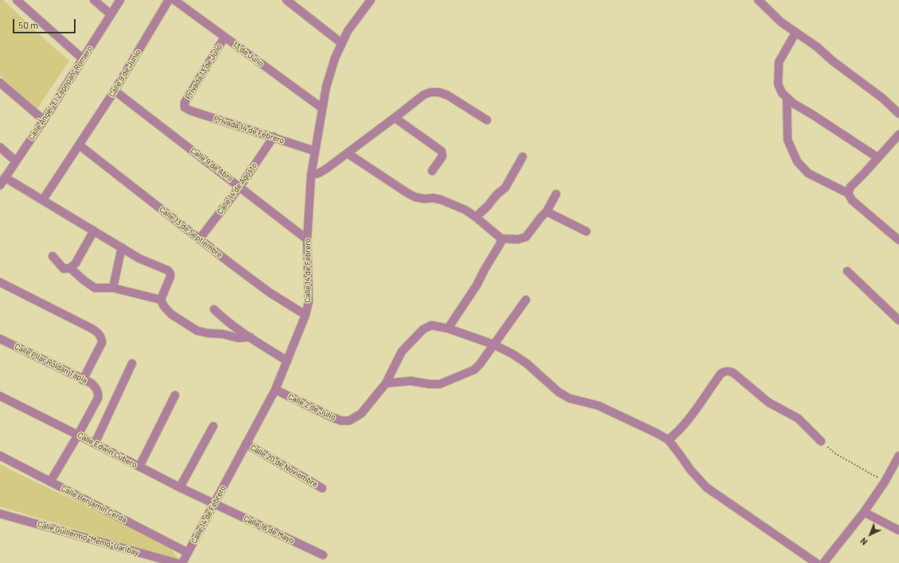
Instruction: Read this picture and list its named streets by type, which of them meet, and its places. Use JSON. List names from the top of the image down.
{
  "streets": {
    "street": [
      "13 de Julio",
      "Privada 13 de Julio",
      "Calle 9 de Junio",
      "Calle Ángel \"El Zapopan\" Romero",
      "Privada 14 de Febrero",
      "Calle 9 de Abril",
      "Calle 14 de Agosto",
      "Calle 13 de Septiembre",
      "Calle 14 de Febrero",
      "Calle Pilar Roldan Tapia",
      "Calle 2 de Julio",
      "Calle Edwin Cubero",
      "Calle 20 de Noviembre",
      "Calle Benjamín Cerda",
      "Calle 16 de Mayo",
      "Calle Guillermo \"Memo\" Garibay"
    ]
  },
  "crossings": [
    ["13 de Julio", "Privada 13 de Julio"],
    ["13 de Julio", "Calle 14 de Febrero"],
    ["Privada 13 de Julio", "Privada 14 de Febrero"],
    ["Calle 9 de Junio", "Calle 9 de Abril"],
    ["Calle 9 de Junio", "Calle 13 de Septiembre"],
    ["Privada 14 de Febrero", "Calle 14 de Agosto"],
    ["Privada 14 de Febrero", "Calle 14 de Febrero"],
    ["Calle 9 de Abril", "Calle 14 de Agosto"],
    ["Calle 9 de Abril", "Calle 14 de Febrero"],
    ["Calle 14 de Agosto", "Calle 13 de Septiembre"],
    ["Calle 13 de Septiembre", "Calle 14 de Febrero"],
    ["Calle 14 de Febrero", "Calle 2 de Julio"],
    ["Calle 14 de Febrero", "Calle Edwin Cubero"],
    ["Calle 14 de Febrero", "Calle 20 de Noviembre"],
    ["Calle 14 de Febrero", "Calle Benjamín Cerda"],
    ["Calle 14 de Febrero", "Calle 16 de Mayo"],
    ["Calle Pilar Roldan Tapia", "Calle Edwin Cubero"],
    ["Calle Edwin Cubero", "Calle 16 de Mayo"]
  ],
  "scale_bar": "50 m",
  "north": "bottom left"
}
